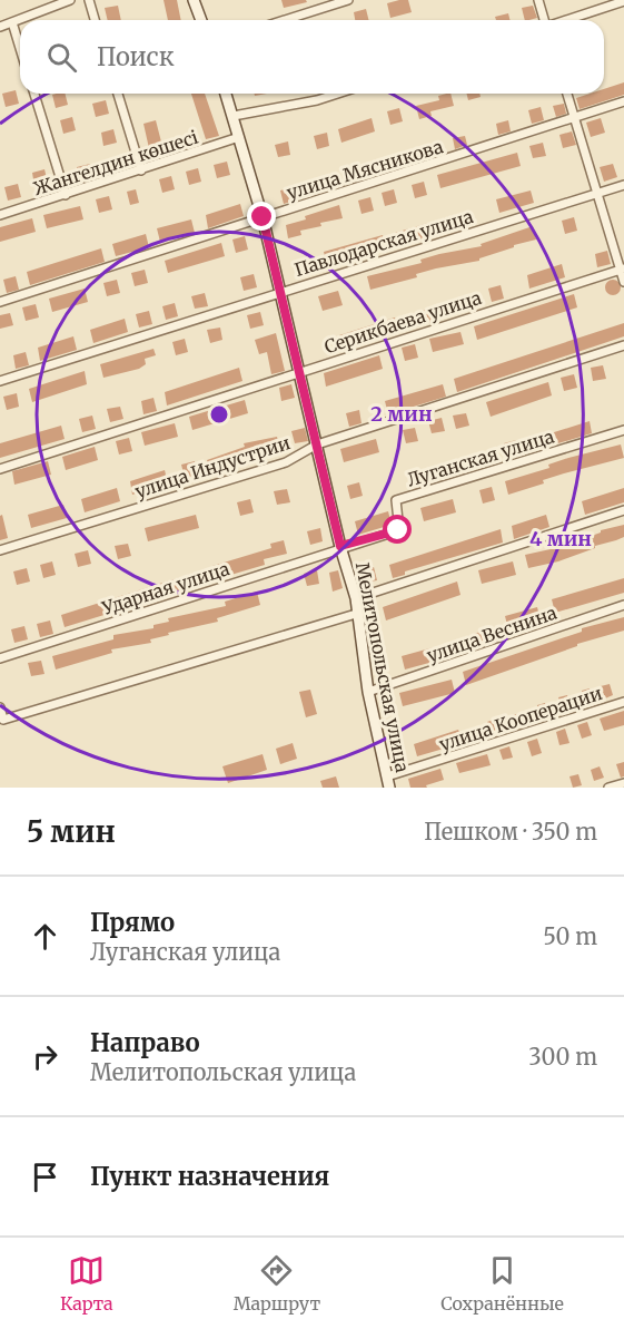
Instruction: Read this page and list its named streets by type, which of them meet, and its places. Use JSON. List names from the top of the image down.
{
  "streets": {
    "street": [
      "Жангелдин көшесі",
      "улица Мясникова",
      "Павлодарская улица",
      "Серикбаева улица",
      "Луганская улица",
      "улица Индустрии",
      "Ударная улица",
      "улица Веснина",
      "Мелитопольская улица",
      "улица Кооперации"
    ]
  },
  "crossings": [
    ["Жангелдин көшесі", "Мелитопольская улица"],
    ["улица Мясникова", "Мелитопольская улица"],
    ["Павлодарская улица", "Мелитопольская улица"],
    ["Серикбаева улица", "Мелитопольская улица"],
    ["Луганская улица", "Ударная улица"],
    ["Луганская улица", "Мелитопольская улица"],
    ["улица Индустрии", "Мелитопольская улица"],
    ["Ударная улица", "Мелитопольская улица"],
    ["улица Веснина", "Мелитопольская улица"],
    ["Мелитопольская улица", "улица Кооперации"]
  ],
  "page": {
    "search": "Поиск",
    "heading": ["5 мин", "Пешком · 350 m"],
    "list": [
      ["Прямо", "Луганская улица", "50 m"],
      ["Направо", "Мелитопольская улица", "300 m"],
      "Пункт назначения"
    ],
    "nav": ["Карта", "Маршрут", "Сохранённые"]
  },
  "rings": ["2 мин", "4 мин"]
}
